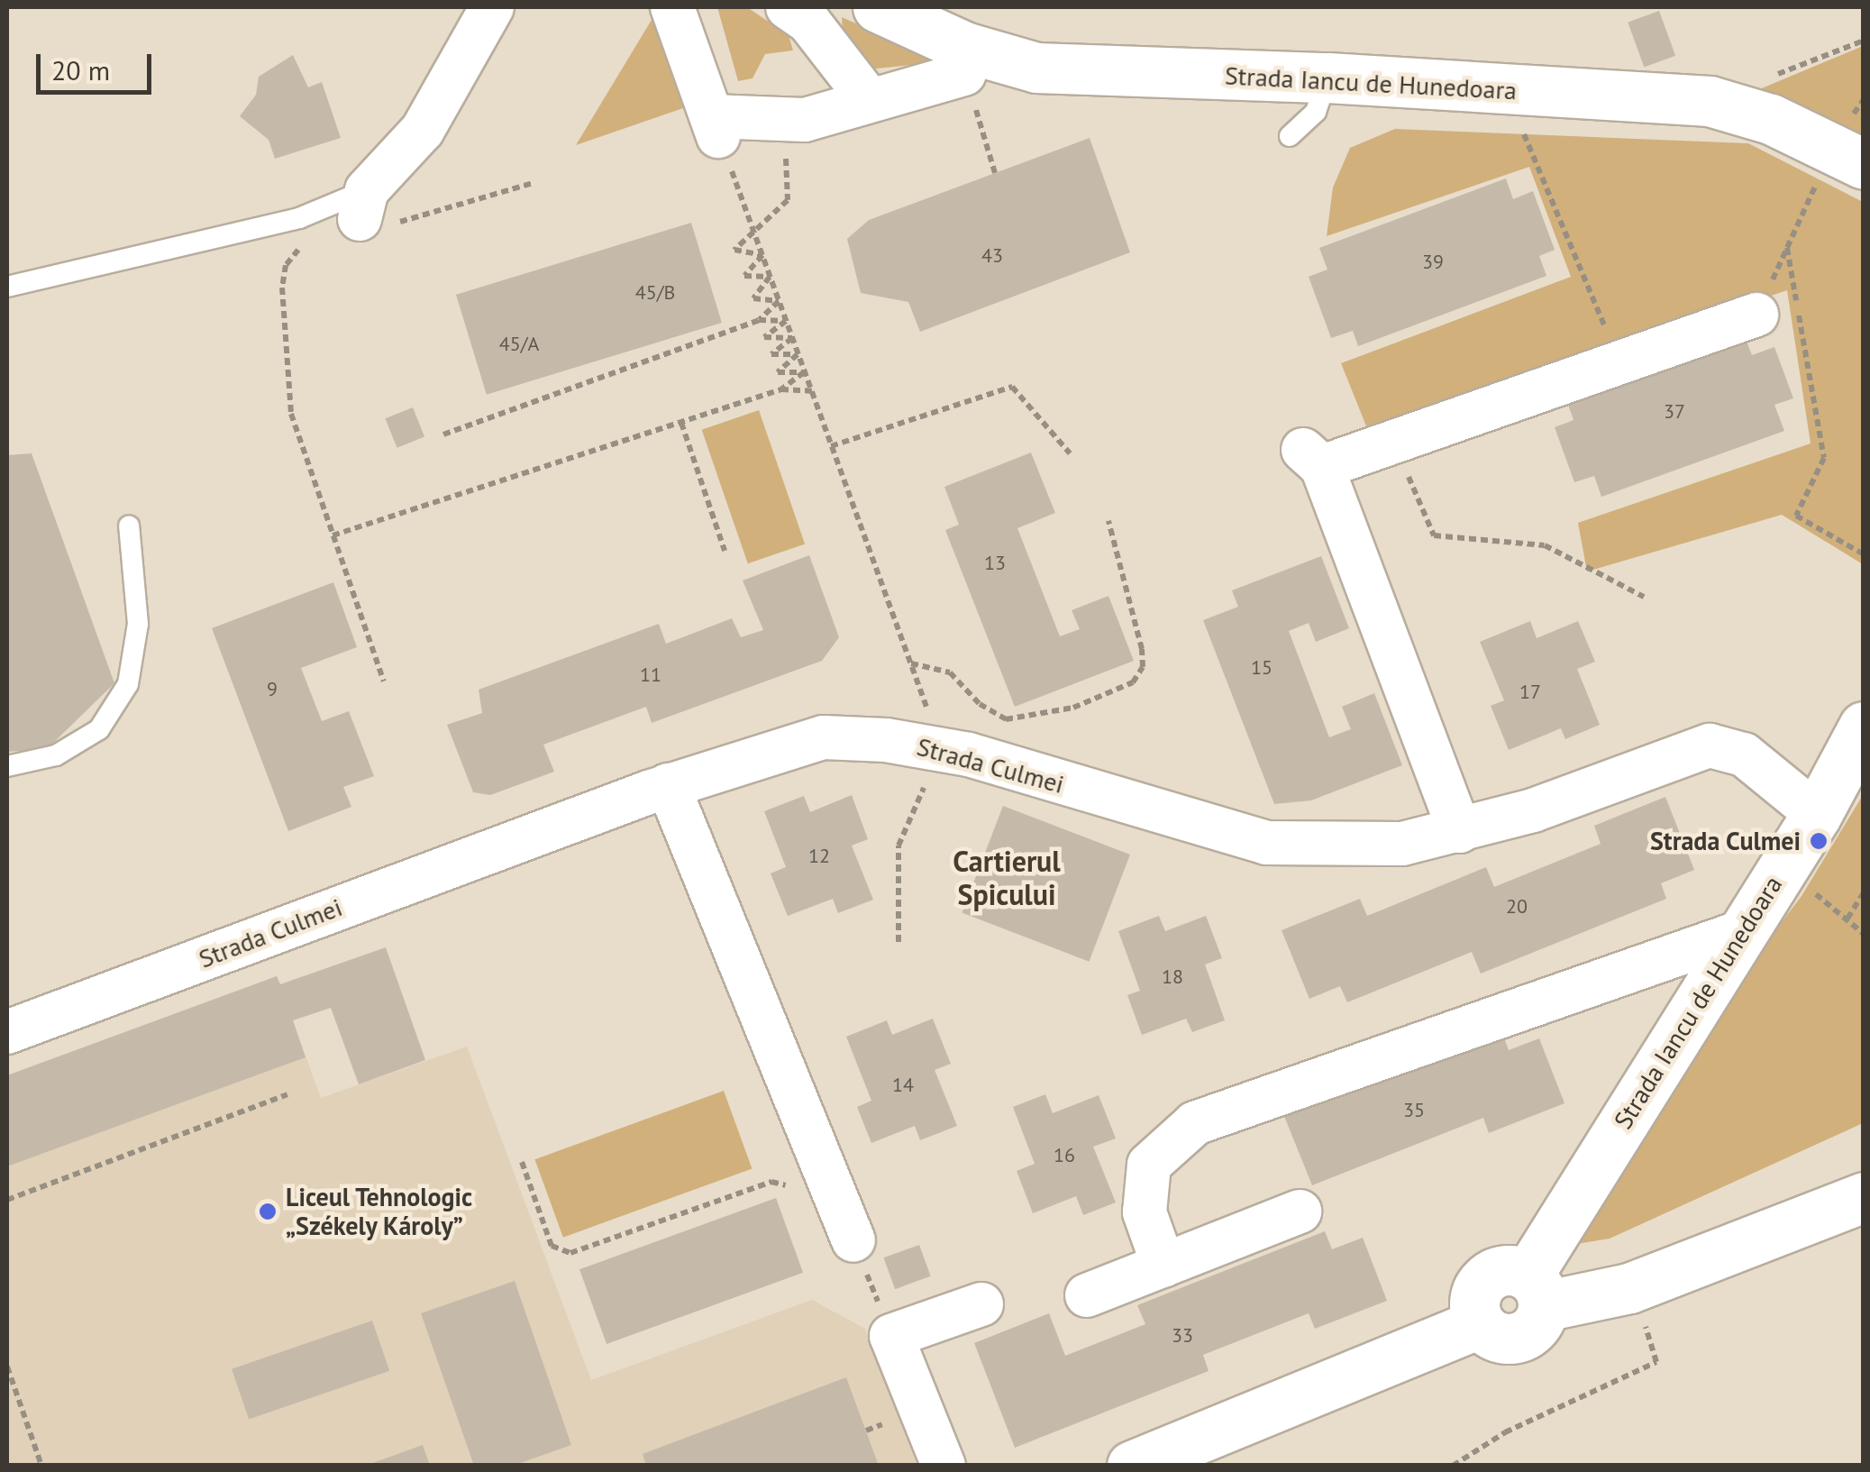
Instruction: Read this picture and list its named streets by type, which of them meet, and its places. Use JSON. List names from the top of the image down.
{
  "streets": {
    "street": ["Strada Iancu de Hunedoara", "Strada Culmei"]
  },
  "crossings": [
    ["Strada Iancu de Hunedoara", "Strada Culmei"]
  ],
  "districts": ["Cartierul Spicului"],
  "places": ["Strada Culmei", "Liceul Tehnologic „Székely Károly”"],
  "house_numbers": [
    "43",
    "39",
    "45/B",
    "45/A",
    "37",
    "13",
    "15",
    "11",
    "9",
    "17",
    "12",
    "20",
    "18",
    "14",
    "35",
    "16",
    "33"
  ],
  "scale_bar": "20 m"
}
